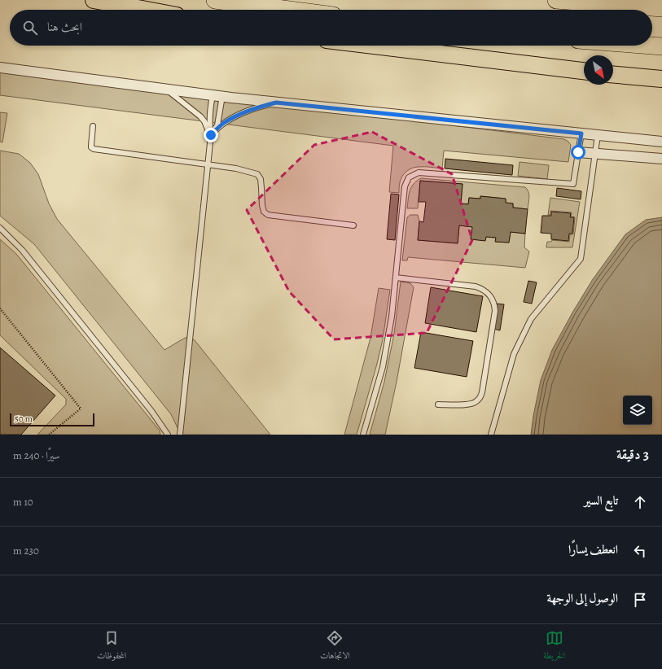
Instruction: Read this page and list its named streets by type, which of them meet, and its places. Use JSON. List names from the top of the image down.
{
  "scale_bar": "50 m",
  "north": "bottom right",
  "page": {
    "search": "ابحث هنا",
    "scale": "50 m",
    "heading": ["3 دقيقة", "سيرًا · 240 m"],
    "list": [
      ["تابع السير", "10 m"],
      ["انعطف يسارًا", "230 m"],
      "الوصول إلى الوجهة"
    ],
    "nav": ["الخريطة", "الاتجاهات", "المحفوظات"]
  }
}
